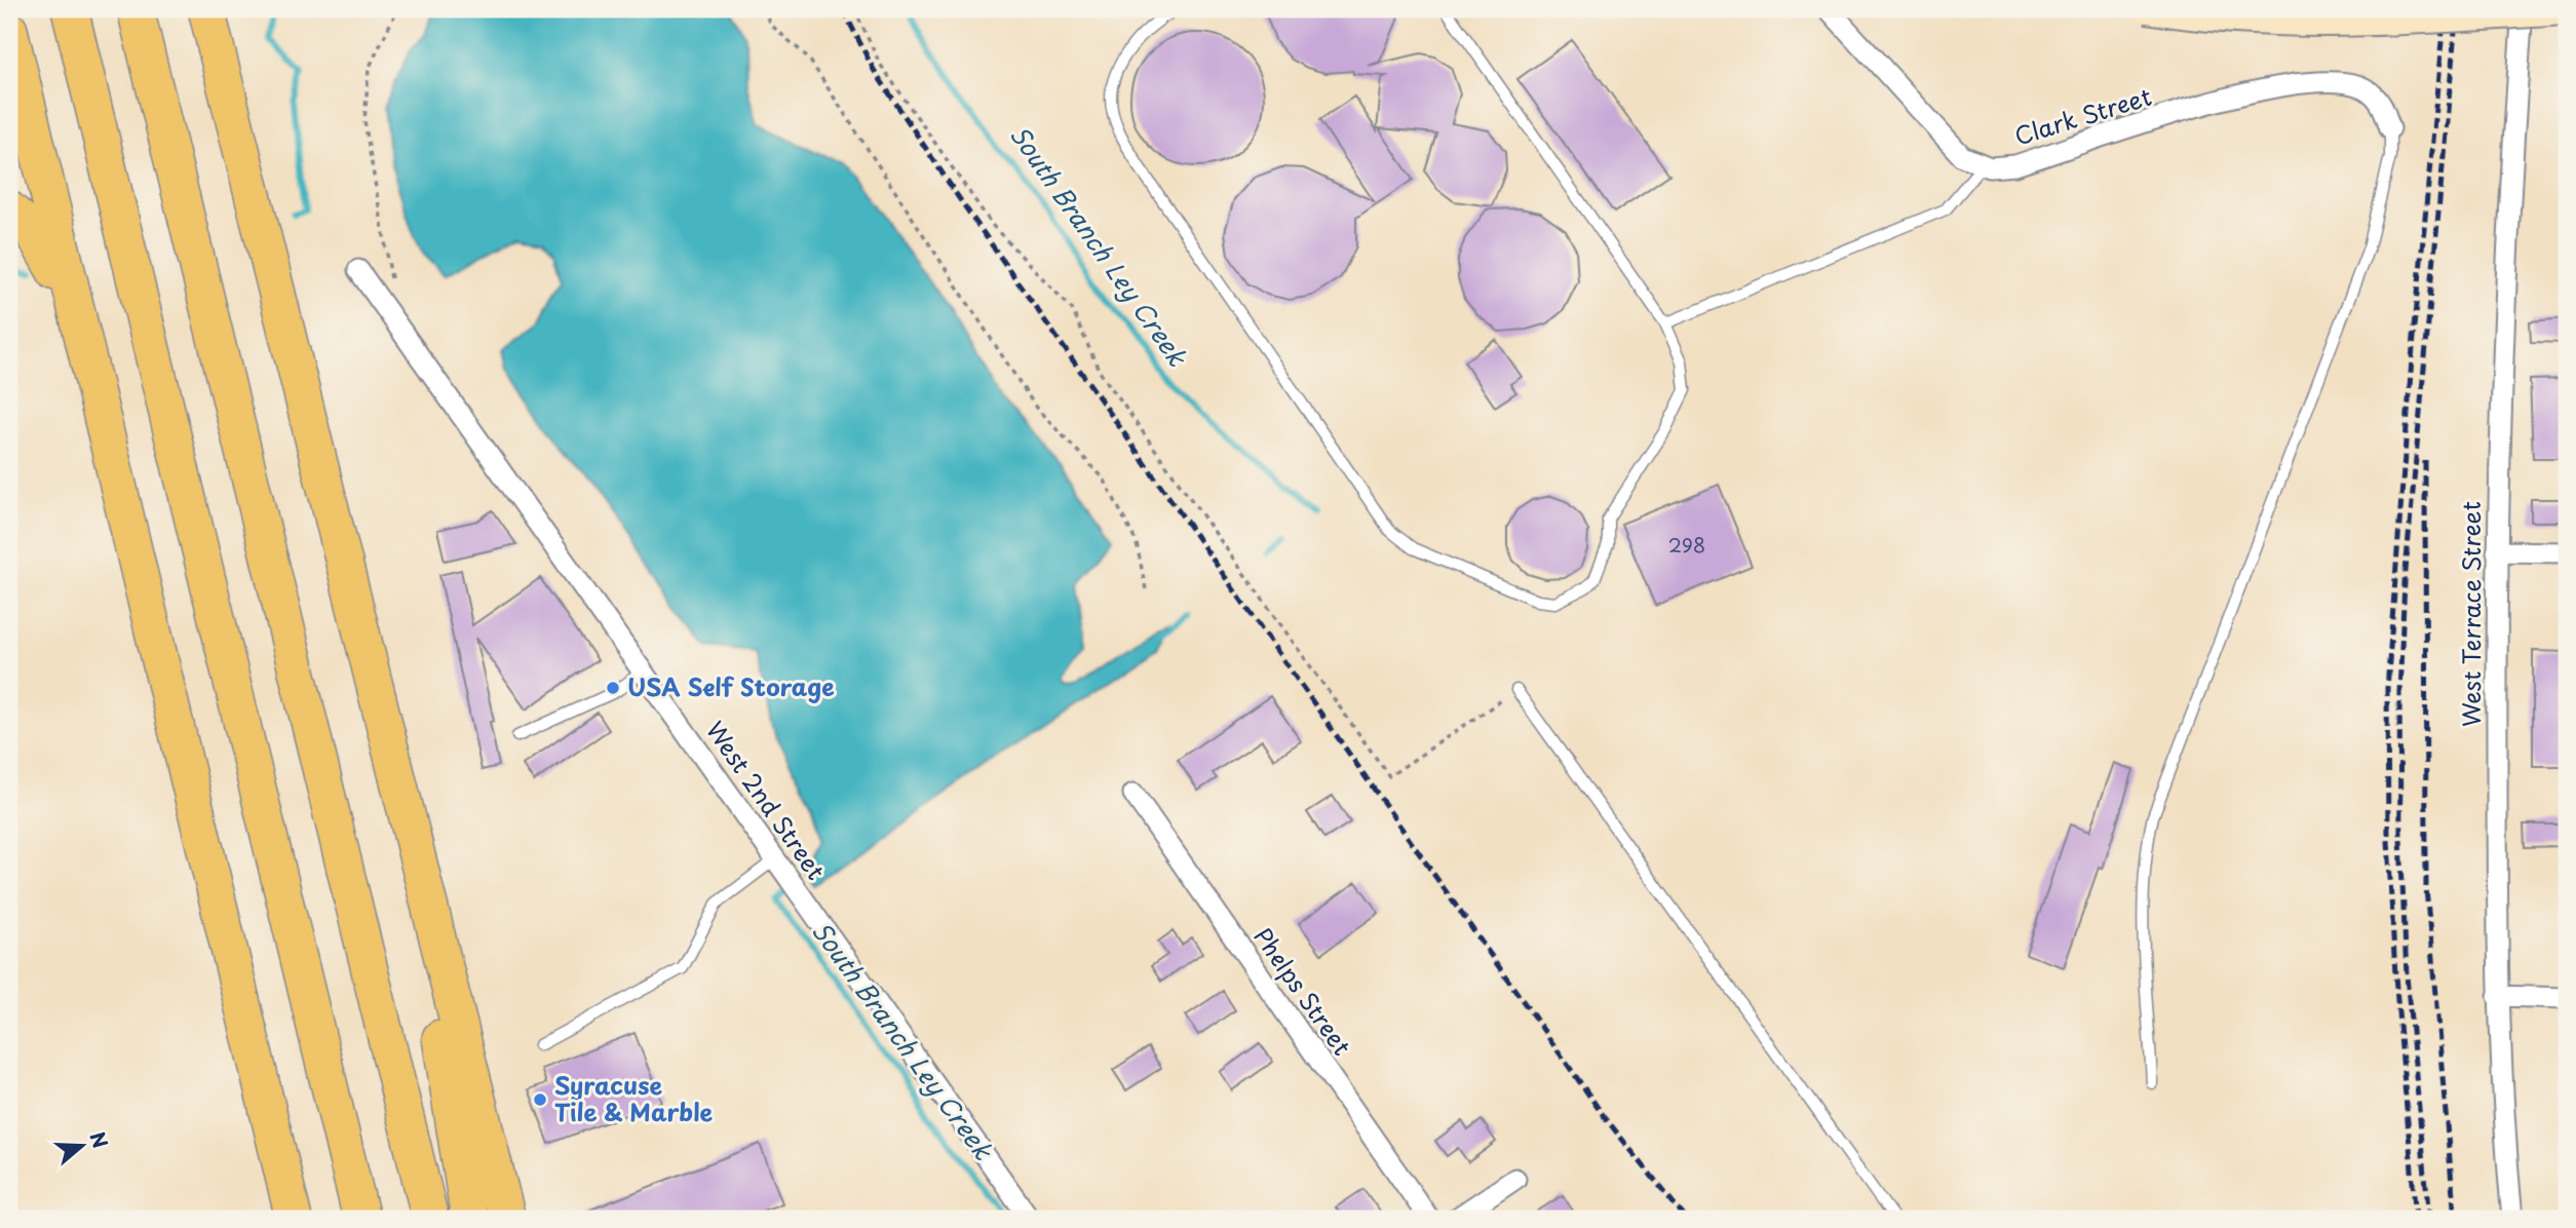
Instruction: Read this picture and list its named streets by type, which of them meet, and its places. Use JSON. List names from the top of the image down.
{
  "streets": {
    "street": [
      "Clark Street",
      "West Terrace Street",
      "West 2nd Street",
      "Phelps Street"
    ]
  },
  "water": ["South Branch Ley Creek"],
  "places": ["USA Self Storage", "Syracuse Tile & Marble"],
  "house_numbers": ["298"],
  "north": "right"
}
